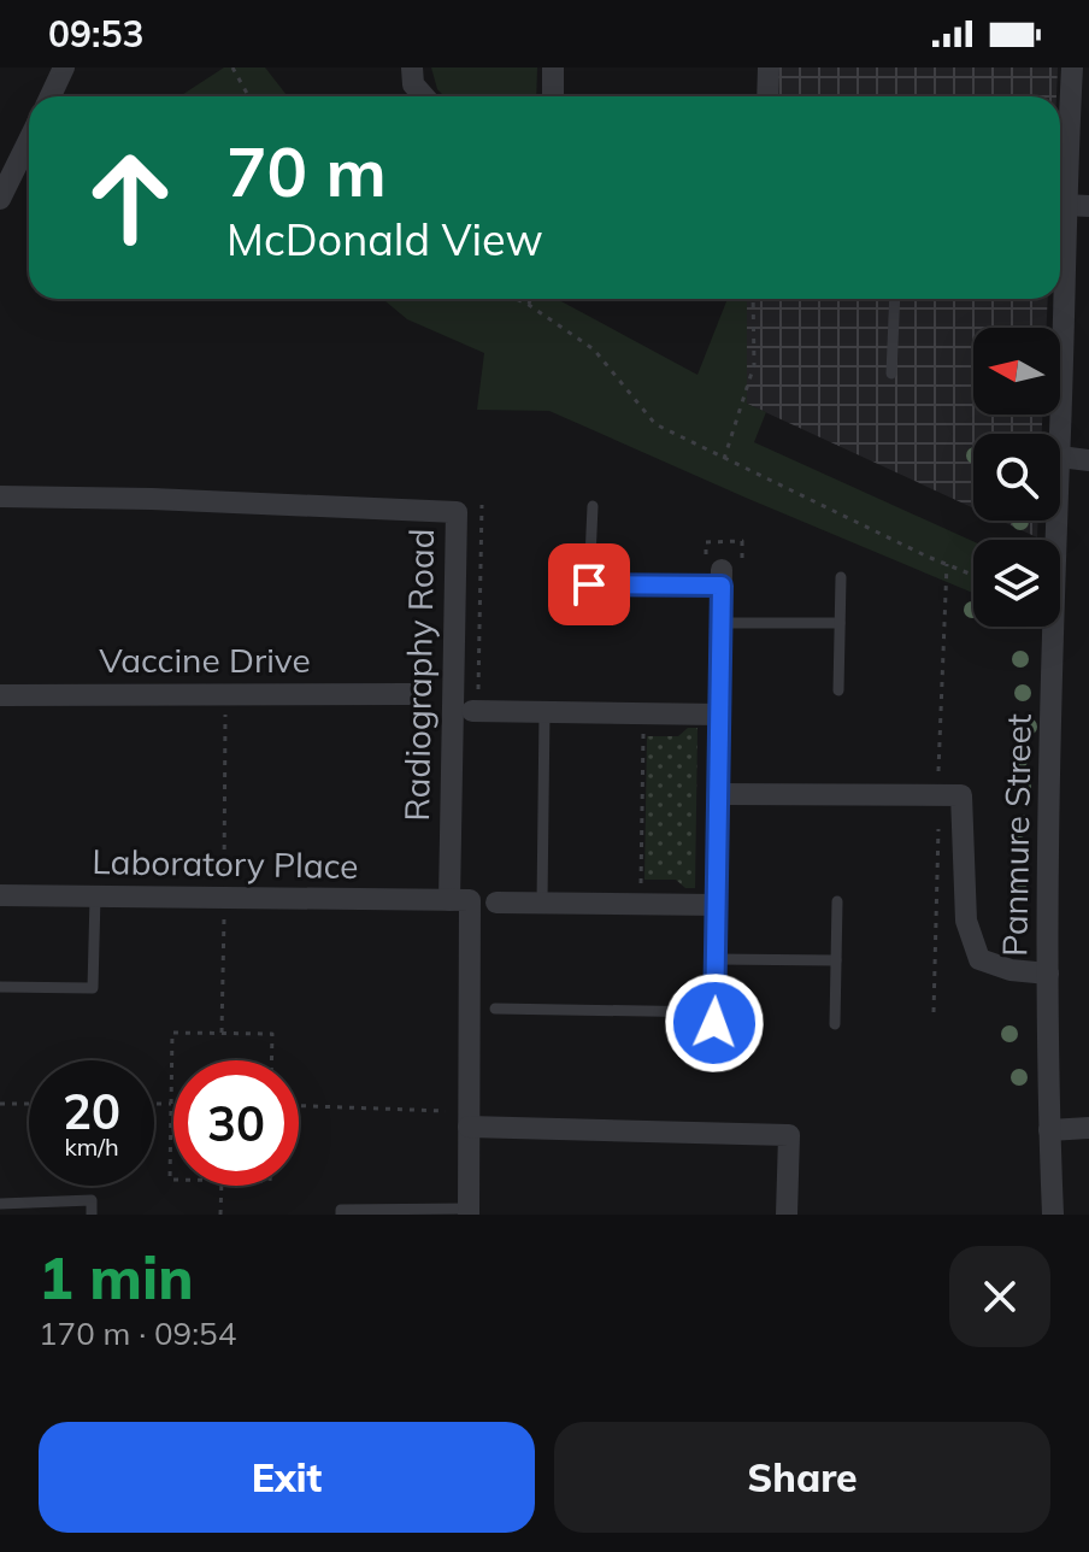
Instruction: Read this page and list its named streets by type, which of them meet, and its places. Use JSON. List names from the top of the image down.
{
  "streets": {
    "street": [
      "Vaccine Drive",
      "Radiography Road",
      "Panmure Street",
      "Laboratory Place"
    ]
  },
  "crossings": [
    ["Radiography Road", "Laboratory Place"]
  ],
  "north": "left",
  "page": {
    "status": "09:53",
    "turn": ["70 m", "McDonald View"],
    "speed": "20 km/h",
    "limit": "30",
    "heading": ["1 min", "170 m · 09:54"],
    "buttons": ["Exit", "Share"]
  }
}
